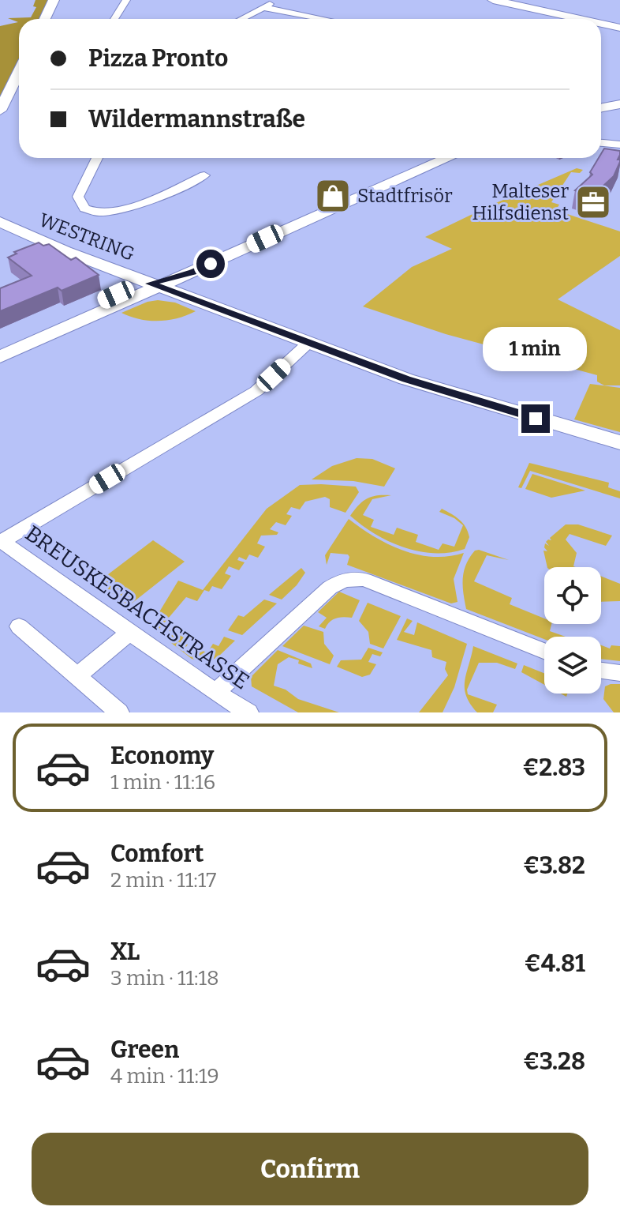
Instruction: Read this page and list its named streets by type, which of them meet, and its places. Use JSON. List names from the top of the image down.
{
  "streets": {
    "main road": ["WESTRING"],
    "street": ["BREUSKESBACHSTRASSE"]
  },
  "places": {
    "shop": ["Stadtfrisör"],
    "office": ["Malteser Hilfsdienst"]
  },
  "page": {
    "banner": ["Pizza Pronto", "Wildermannstraße"],
    "bubble": "1 min",
    "list": [
      {
        "name": "Economy",
        "note": "1 min · 11:16",
        "value": "€2.83"
      },
      {
        "name": "Comfort",
        "note": "2 min · 11:17",
        "value": "€3.82"
      },
      {
        "name": "XL",
        "note": "3 min · 11:18",
        "value": "€4.81"
      },
      {
        "name": "Green",
        "note": "4 min · 11:19",
        "value": "€3.28"
      }
    ],
    "buttons": "Confirm"
  }
}
